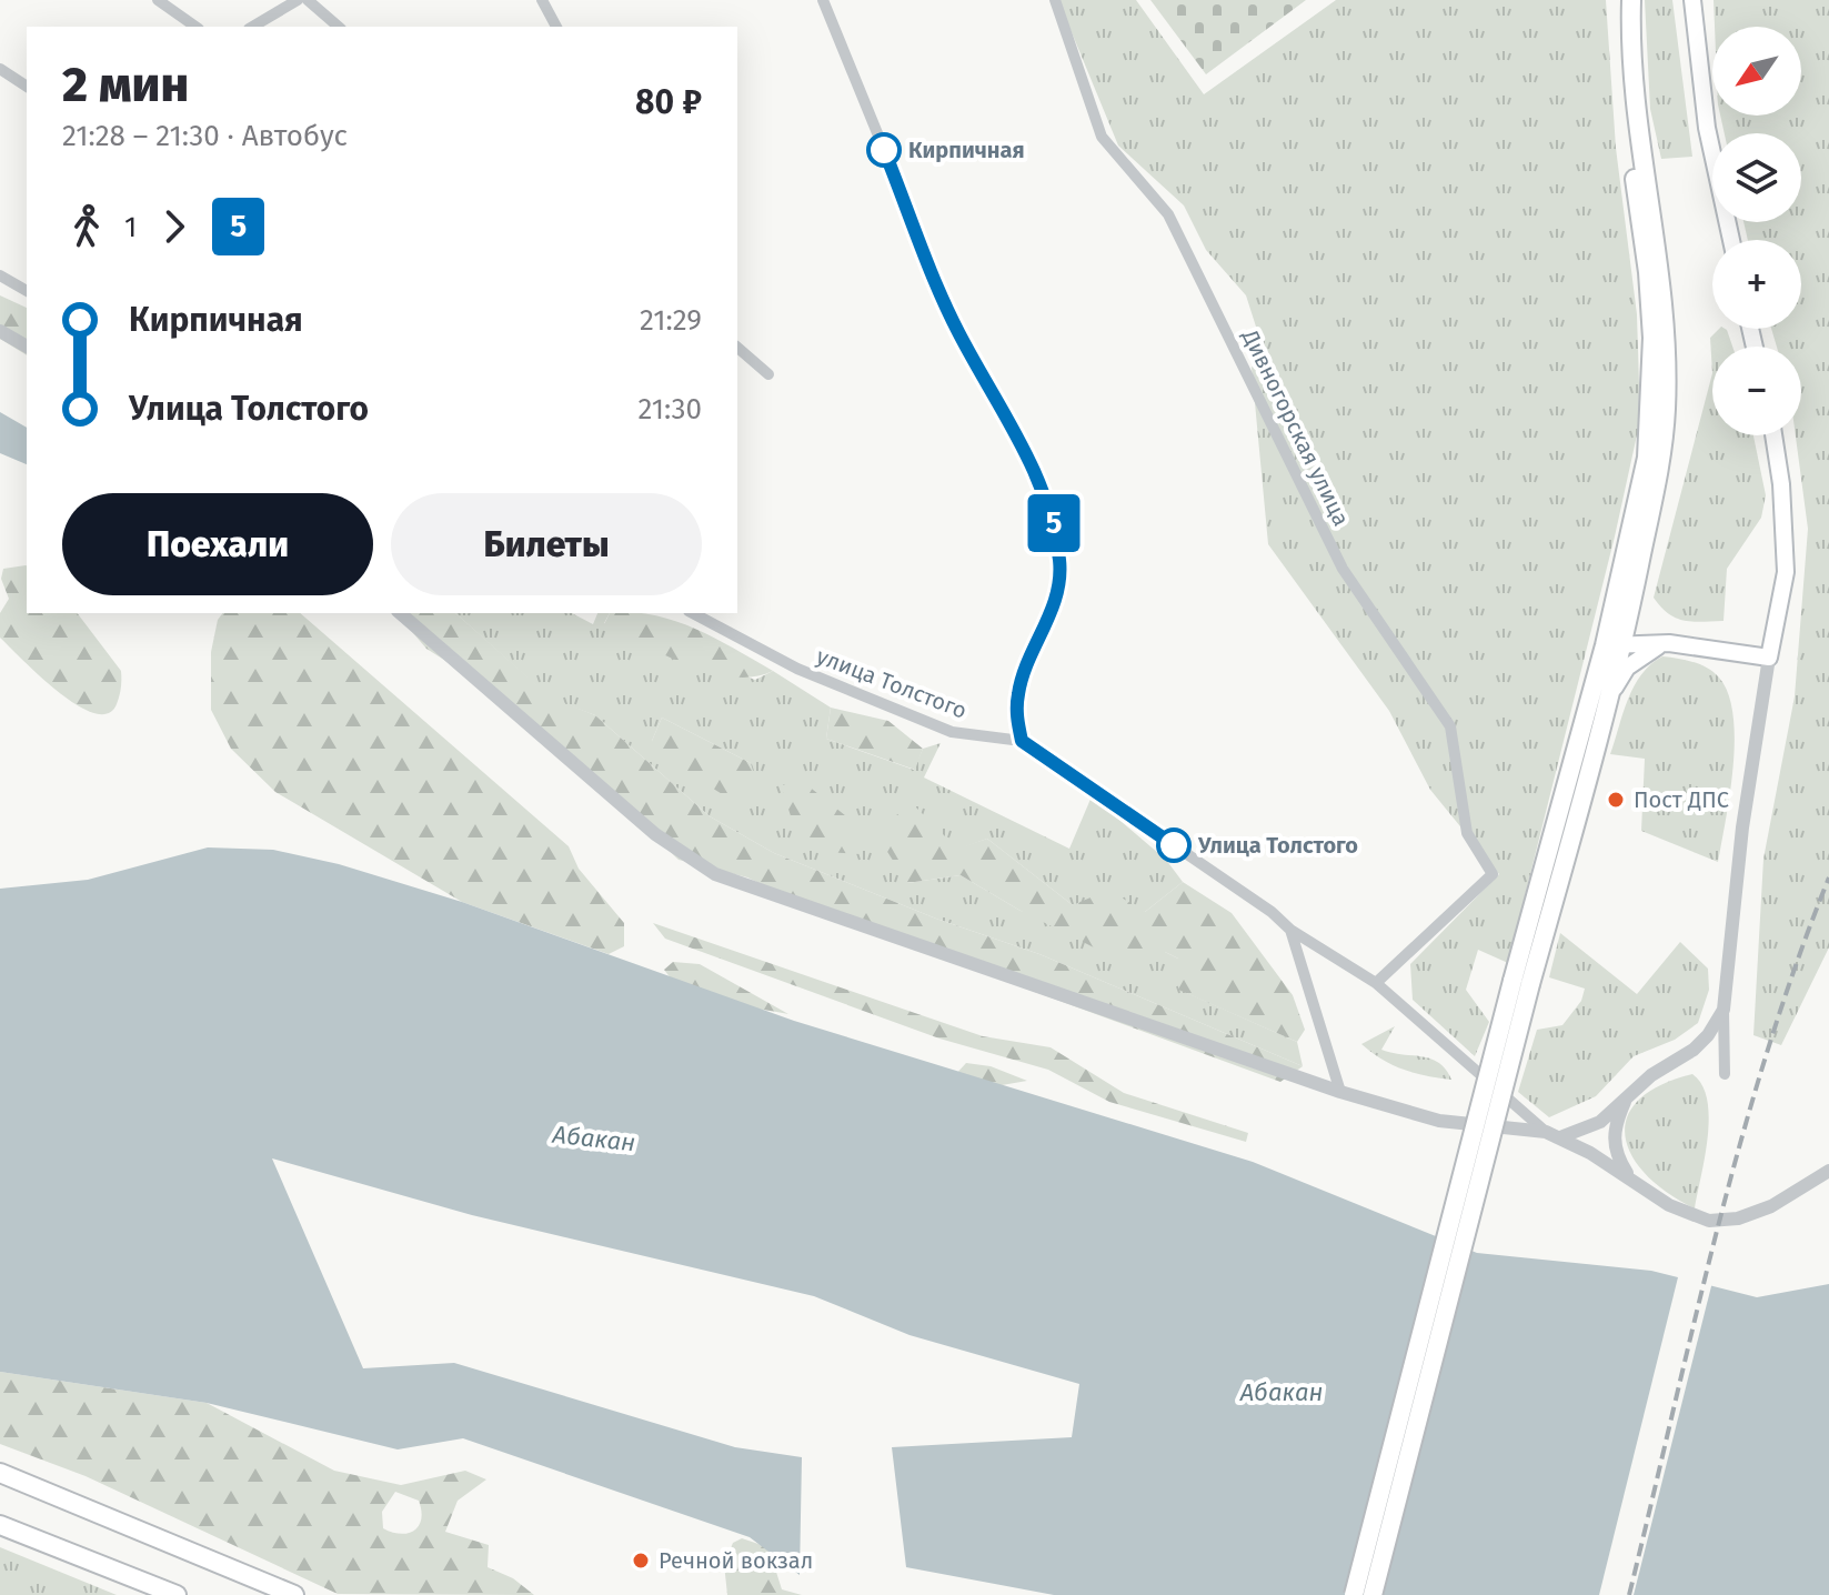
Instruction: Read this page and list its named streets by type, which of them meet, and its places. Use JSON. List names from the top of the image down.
{
  "streets": {
    "street": ["Дивногорская улица", "улица Толстого"]
  },
  "crossings": [
    ["Дивногорская улица", "улица Толстого"]
  ],
  "water": ["Абакан"],
  "places": [
    "Кирпичная",
    "Пост ДПС",
    "Улица Толстого",
    "Речной вокзал"
  ],
  "lines": ["bus line 5"],
  "north": "bottom left",
  "page": {
    "on_map": "5",
    "map_buttons": ["+", "−"],
    "heading": ["2 мин", "21:28 – 21:30 · Автобус", "80 ₽"],
    "legs": ["1", "5"],
    "list": [
      {
        "name": "Кирпичная",
        "value": "21:29"
      },
      {
        "name": "Улица Толстого",
        "value": "21:30"
      }
    ],
    "buttons": ["Поехали", "Билеты"]
  }
}
